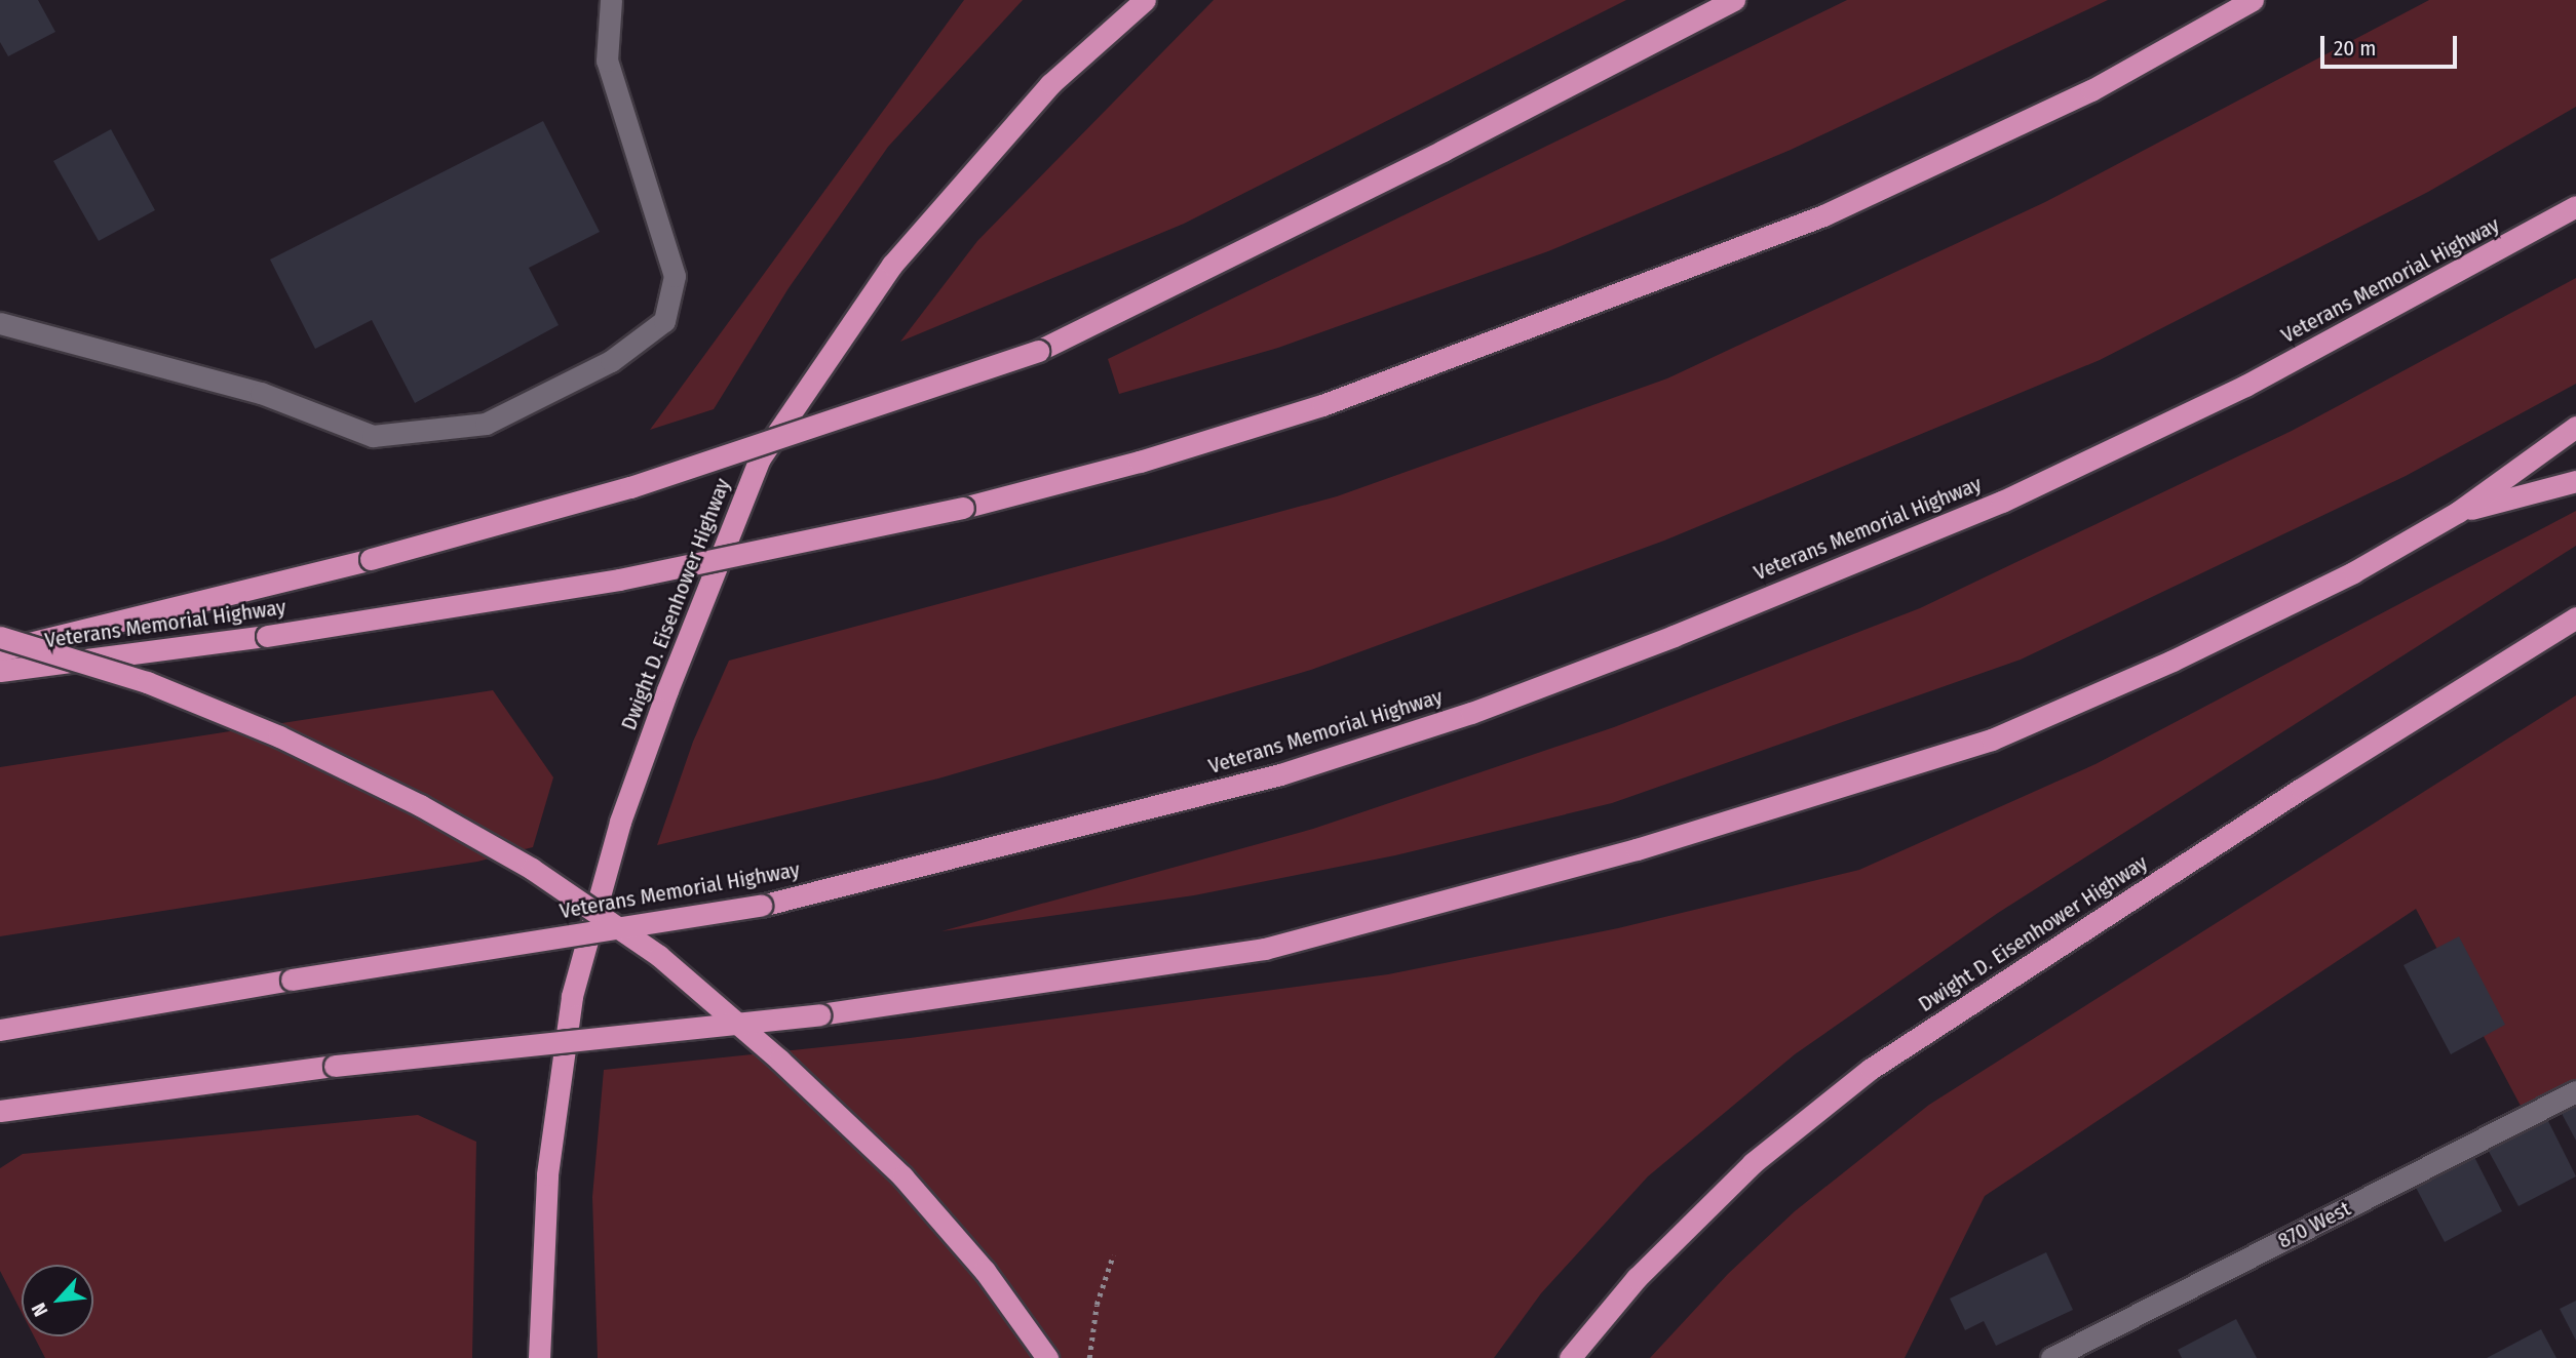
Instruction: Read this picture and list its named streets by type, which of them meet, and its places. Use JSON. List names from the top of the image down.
{
  "streets": {
    "highway": ["Veterans Memorial Highway", "Dwight D. Eisenhower Highway"],
    "lane": ["870 West"]
  },
  "scale_bar": "20 m",
  "north": "bottom left"
}
